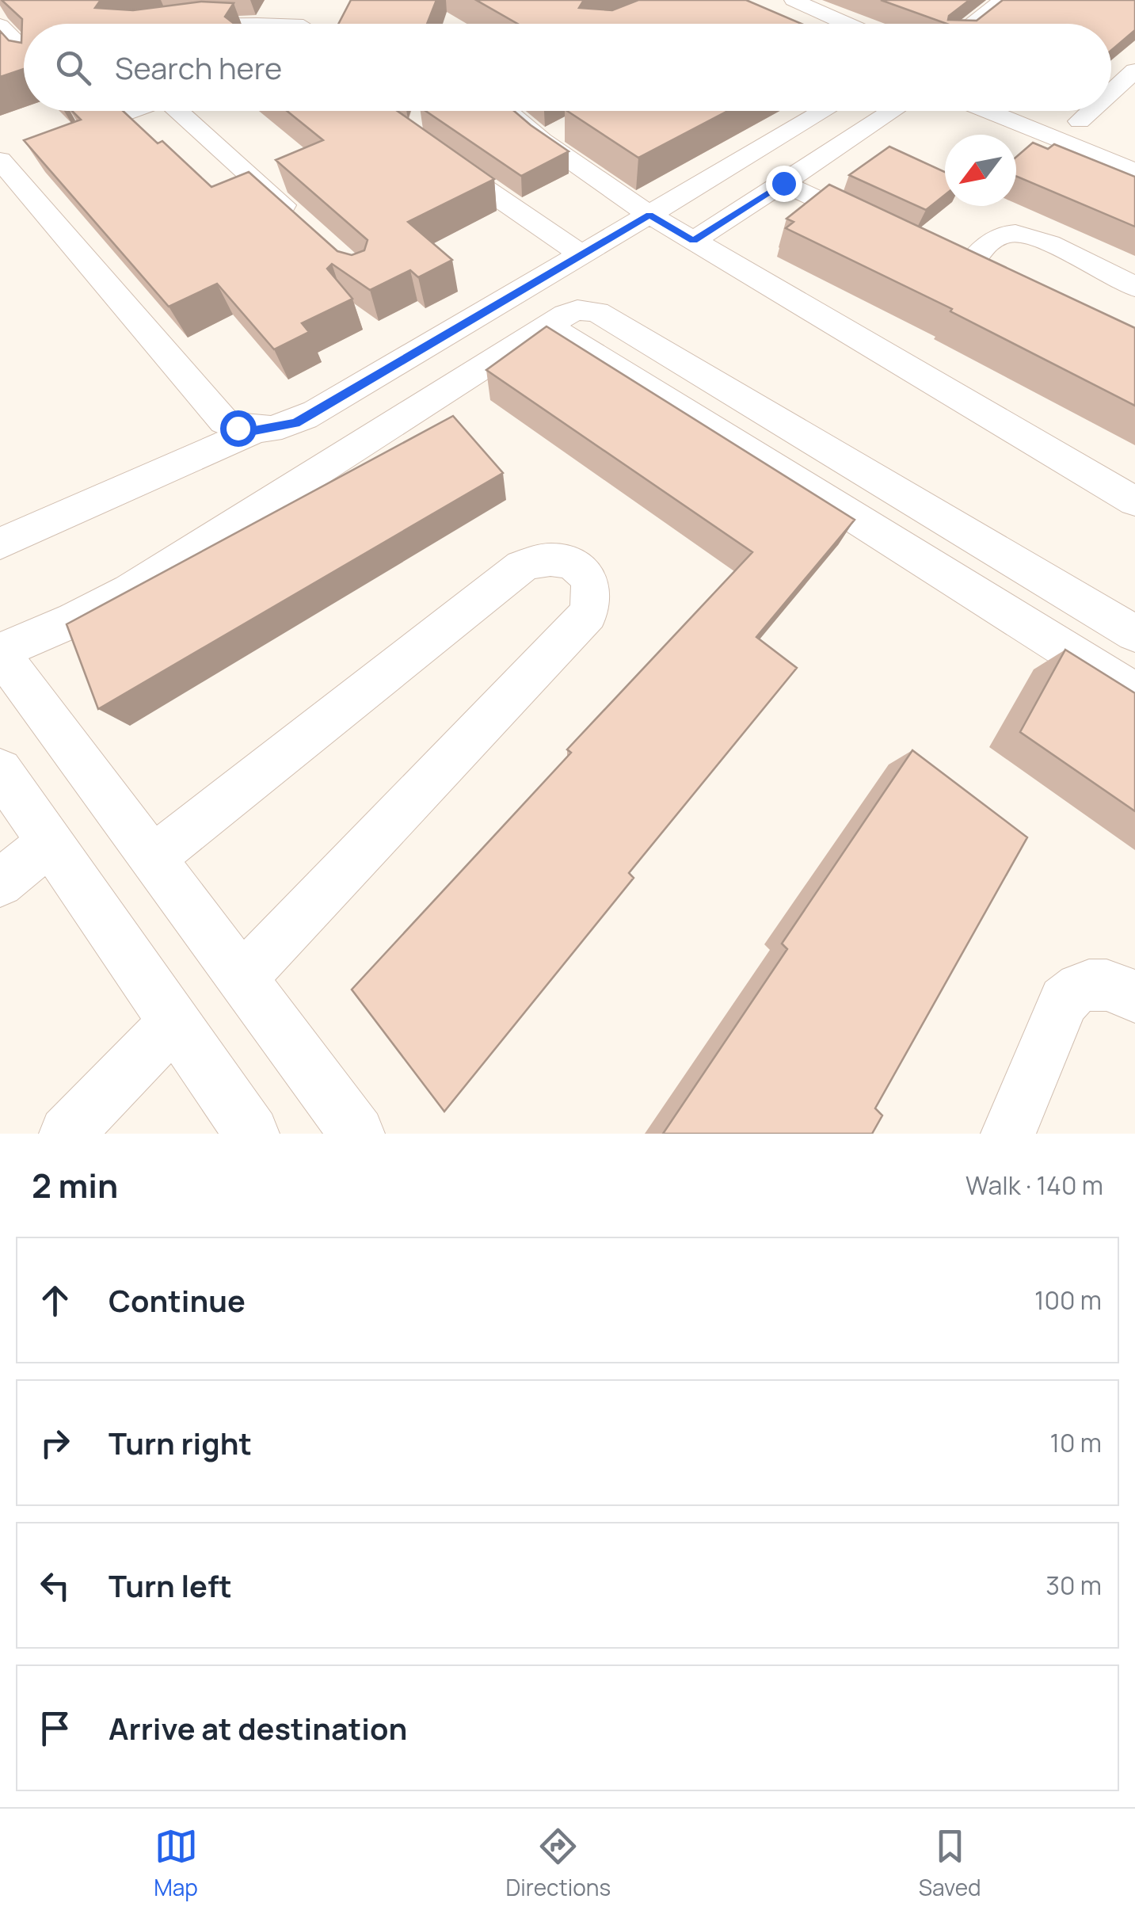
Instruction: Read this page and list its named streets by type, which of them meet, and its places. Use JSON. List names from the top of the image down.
{
  "north": "bottom left",
  "page": {
    "search": "Search here",
    "heading": ["2 min", "Walk · 140 m"],
    "list": [
      ["Continue", "100 m"],
      ["Turn right", "10 m"],
      ["Turn left", "30 m"],
      "Arrive at destination"
    ],
    "nav": ["Map", "Directions", "Saved"]
  }
}
